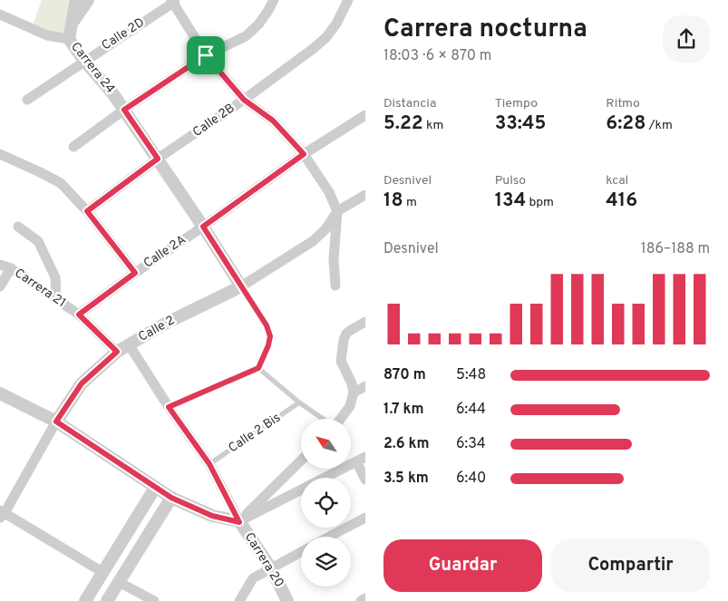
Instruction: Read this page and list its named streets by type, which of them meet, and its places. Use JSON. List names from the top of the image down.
{
  "streets": {
    "street": [
      "Calle 2D",
      "Carrera 24",
      "Calle 2B",
      "Calle 2A",
      "Carrera 21",
      "Calle 2",
      "Carrera 20"
    ],
    "lane": ["Calle 2 Bis"]
  },
  "crossings": [
    ["Calle 2D", "Carrera 24"],
    ["Carrera 24", "Calle 2B"],
    ["Carrera 24", "Calle 2A"],
    ["Carrera 24", "Calle 2"],
    ["Calle 2A", "Carrera 21"],
    ["Carrera 21", "Calle 2"],
    ["Calle 2", "Carrera 20"]
  ],
  "north": "top left",
  "page": {
    "heading": ["Carrera nocturna", "18:03 · 6 × 870 m"],
    "stats": [
      ["Distancia", "5.22 km"],
      ["Tiempo", "33:45"],
      ["Ritmo", "6:28 /km"],
      ["Desnivel", "18 m"],
      ["Pulso", "134 bpm"],
      ["kcal", "416"]
    ],
    "chart": ["Desnivel", "186–188 m"],
    "list": [
      {
        "name": "870 m",
        "note": "5:48"
      },
      {
        "name": "1.7 km",
        "note": "6:44"
      },
      {
        "name": "2.6 km",
        "note": "6:34"
      },
      {
        "name": "3.5 km",
        "note": "6:40"
      }
    ],
    "buttons": ["Guardar", "Compartir"]
  }
}
